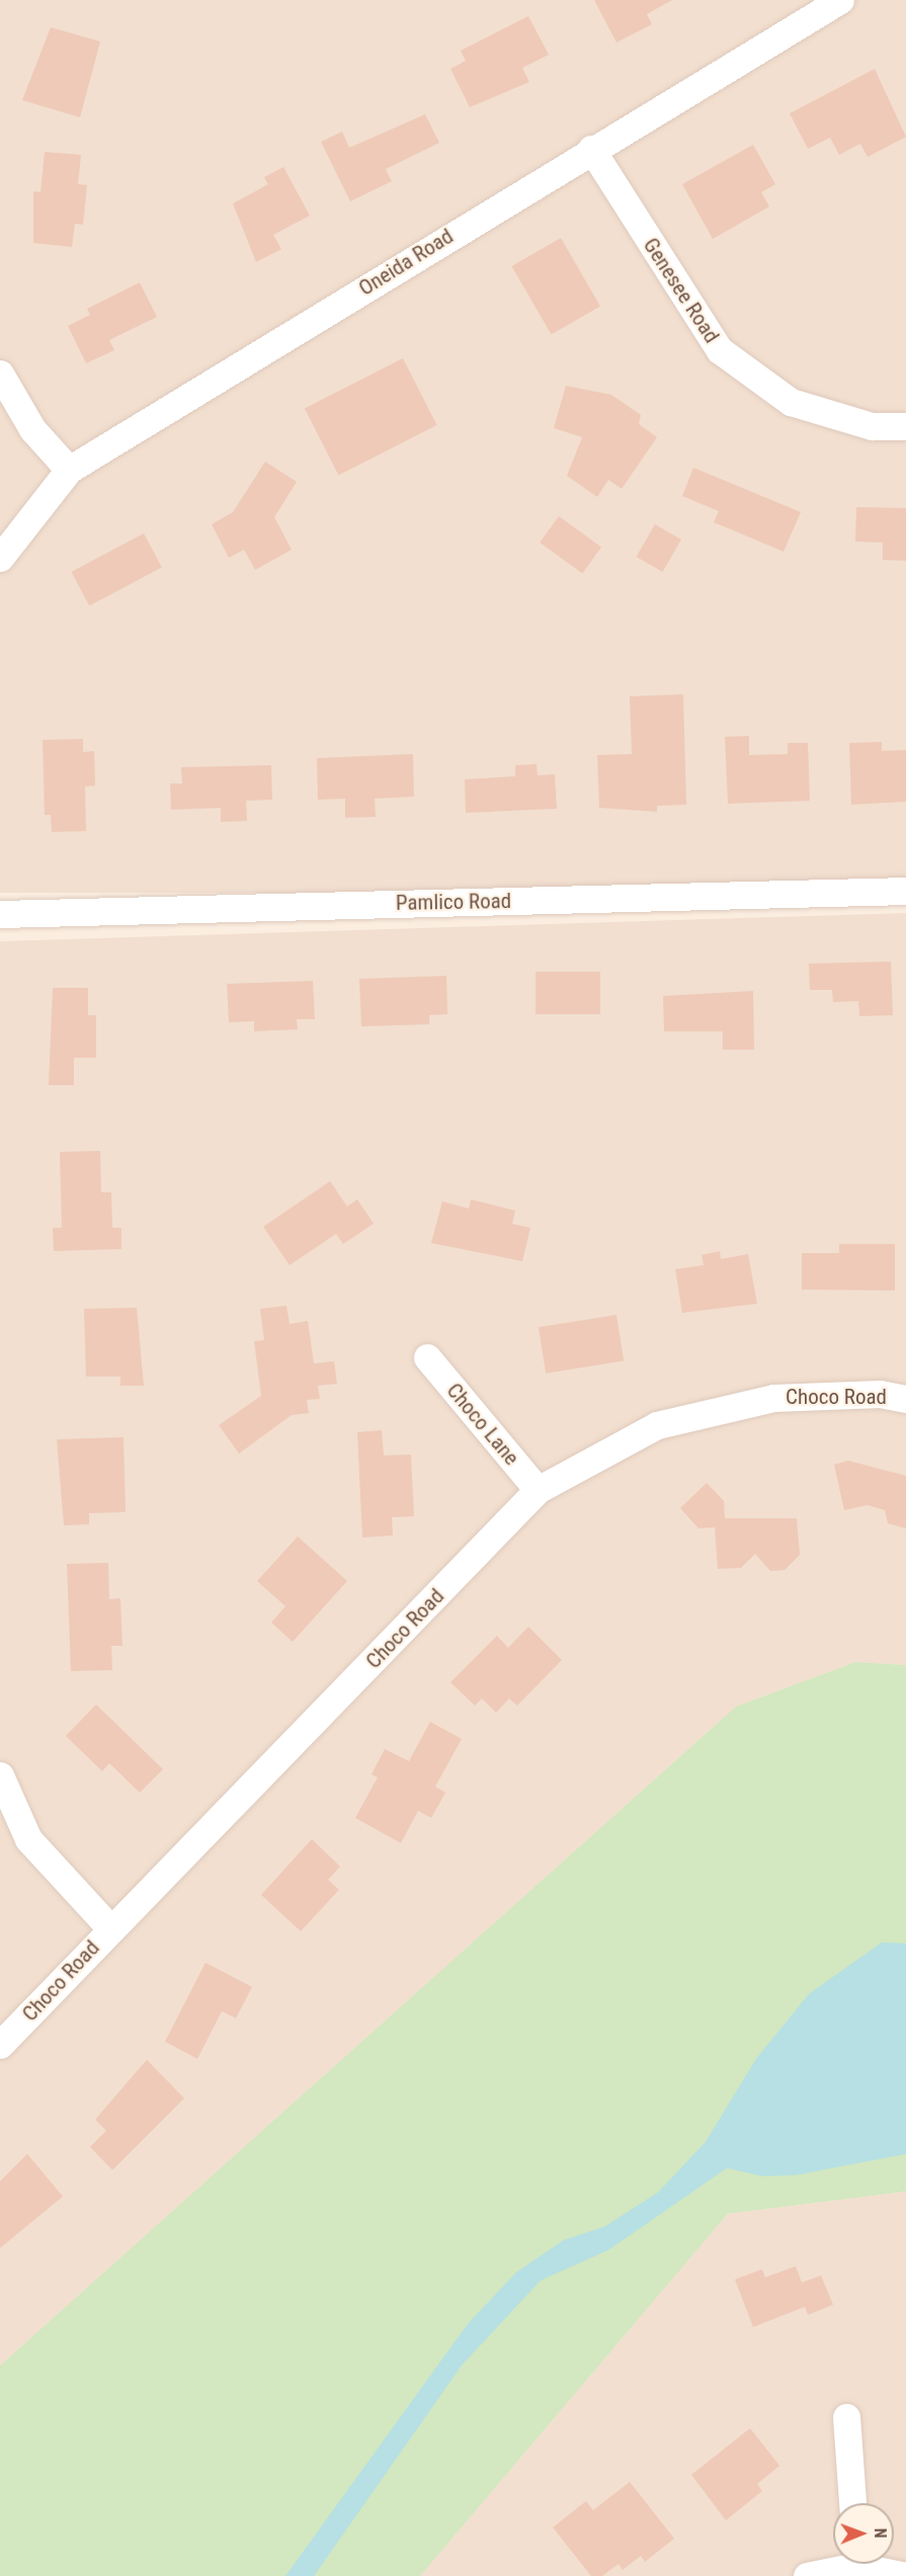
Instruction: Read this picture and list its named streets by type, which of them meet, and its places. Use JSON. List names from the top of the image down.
{
  "streets": {
    "street": [
      "Oneida Road",
      "Genesee Road",
      "Pamlico Road",
      "Choco Road",
      "Choco Lane"
    ]
  },
  "crossings": [
    ["Oneida Road", "Genesee Road"],
    ["Choco Road", "Choco Lane"]
  ],
  "north": "right"
}
